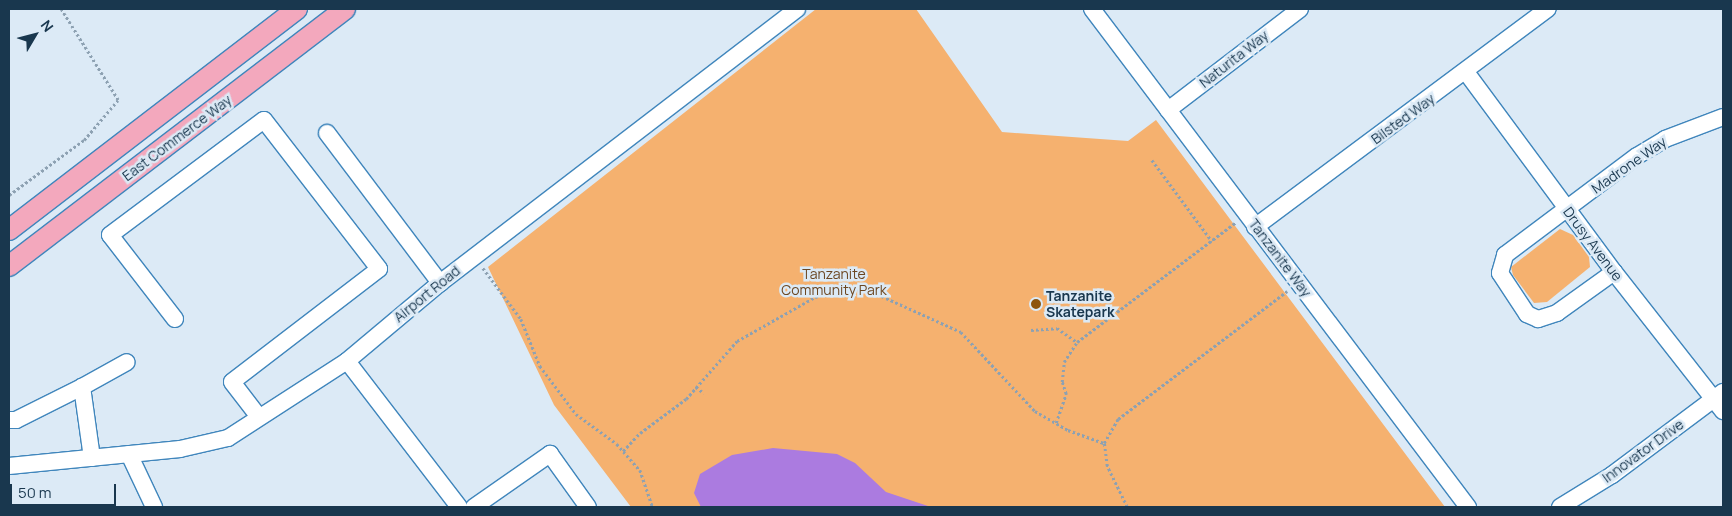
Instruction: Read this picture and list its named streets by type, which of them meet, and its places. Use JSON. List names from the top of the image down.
{
  "streets": {
    "main road": ["East Commerce Way"],
    "street": [
      "Naturita Way",
      "Bilsted Way",
      "Madrone Way",
      "Drusy Avenue",
      "Tanzanite Way",
      "Airport Road",
      "Innovator Drive"
    ]
  },
  "crossings": [
    ["Naturita Way", "Tanzanite Way"],
    ["Bilsted Way", "Drusy Avenue"],
    ["Bilsted Way", "Tanzanite Way"],
    ["Madrone Way", "Drusy Avenue"],
    ["Drusy Avenue", "Innovator Drive"]
  ],
  "parks": ["Tanzanite Community Park"],
  "places": ["Tanzanite Skatepark"],
  "scale_bar": "50 m",
  "north": "top right"
}
